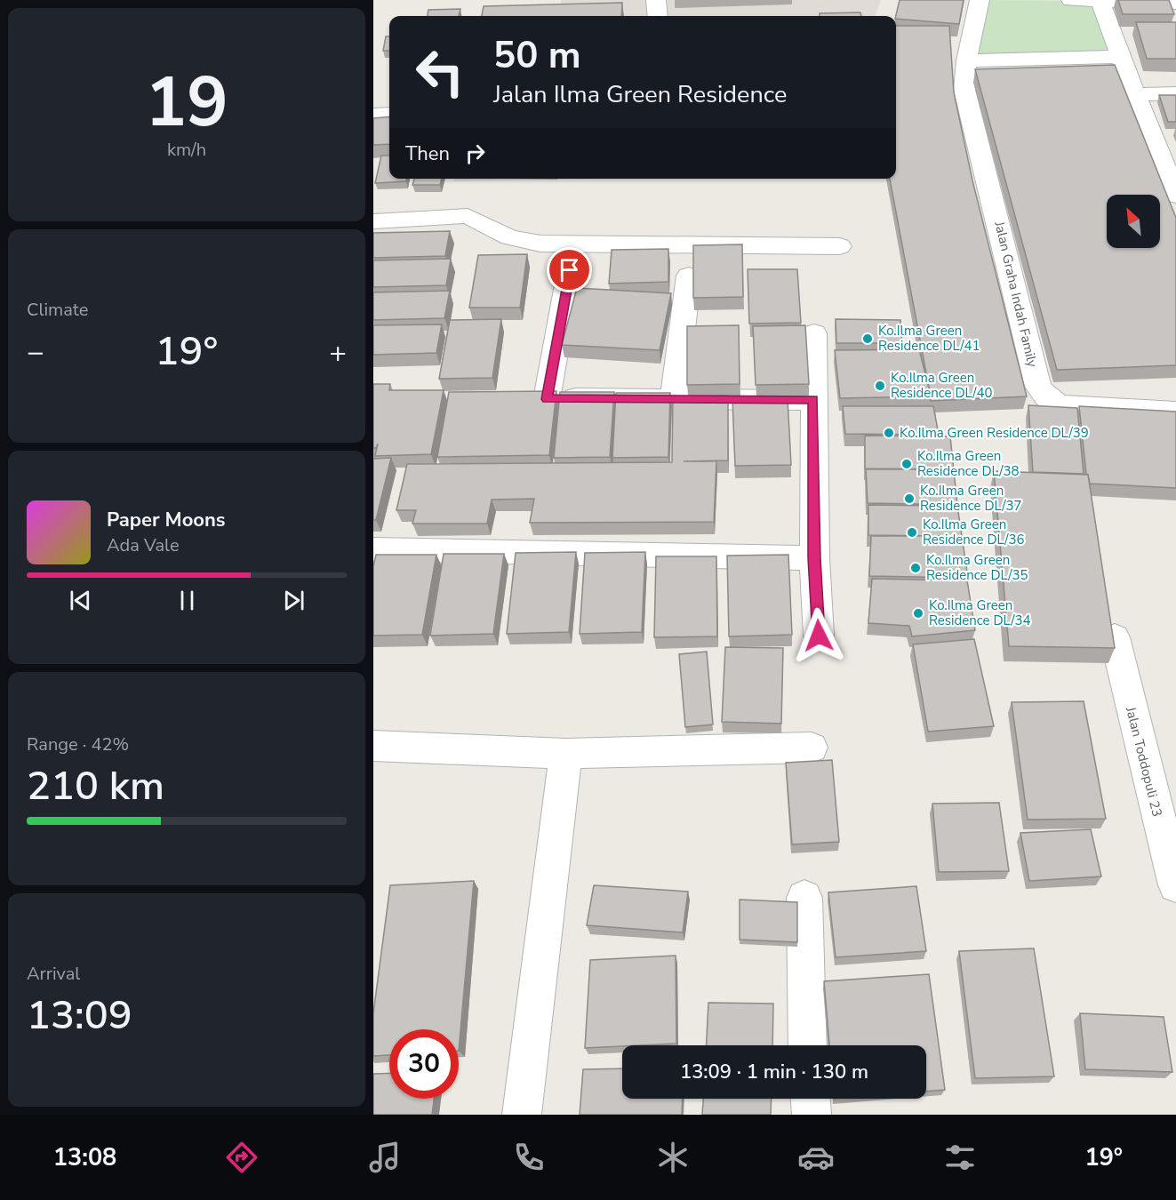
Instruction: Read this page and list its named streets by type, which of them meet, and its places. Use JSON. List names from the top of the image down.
{
  "streets": {
    "street": ["Jalan Graha Indah Family", "Jalan Toddopuli 23"]
  },
  "places": [
    "Ko.Ilma Green Residence DL/41",
    "Ko.Ilma Green Residence DL/40",
    "Ko.Ilma Green Residence DL/39",
    "Ko.Ilma Green Residence DL/38",
    "Ko.Ilma Green Residence DL/37",
    "Ko.Ilma Green Residence DL/36",
    "Ko.Ilma Green Residence DL/35",
    "Ko.Ilma Green Residence DL/34"
  ],
  "north": "top left",
  "page": {
    "tile": [
      ["19", "km/h"],
      "Climate",
      ["Range · 42%", "210 km"],
      ["Arrival", "13:09"]
    ],
    "turn": ["50 m", "Jalan Ilma Green Residence"],
    "then": "Then",
    "heat": ["−", "19°", "+"],
    "song": ["Paper Moons", "Ada Vale"],
    "limit": "30",
    "trip": "13:09 · 1 min · 130 m",
    "tabs": ["13:08", "19°"]
  }
}
